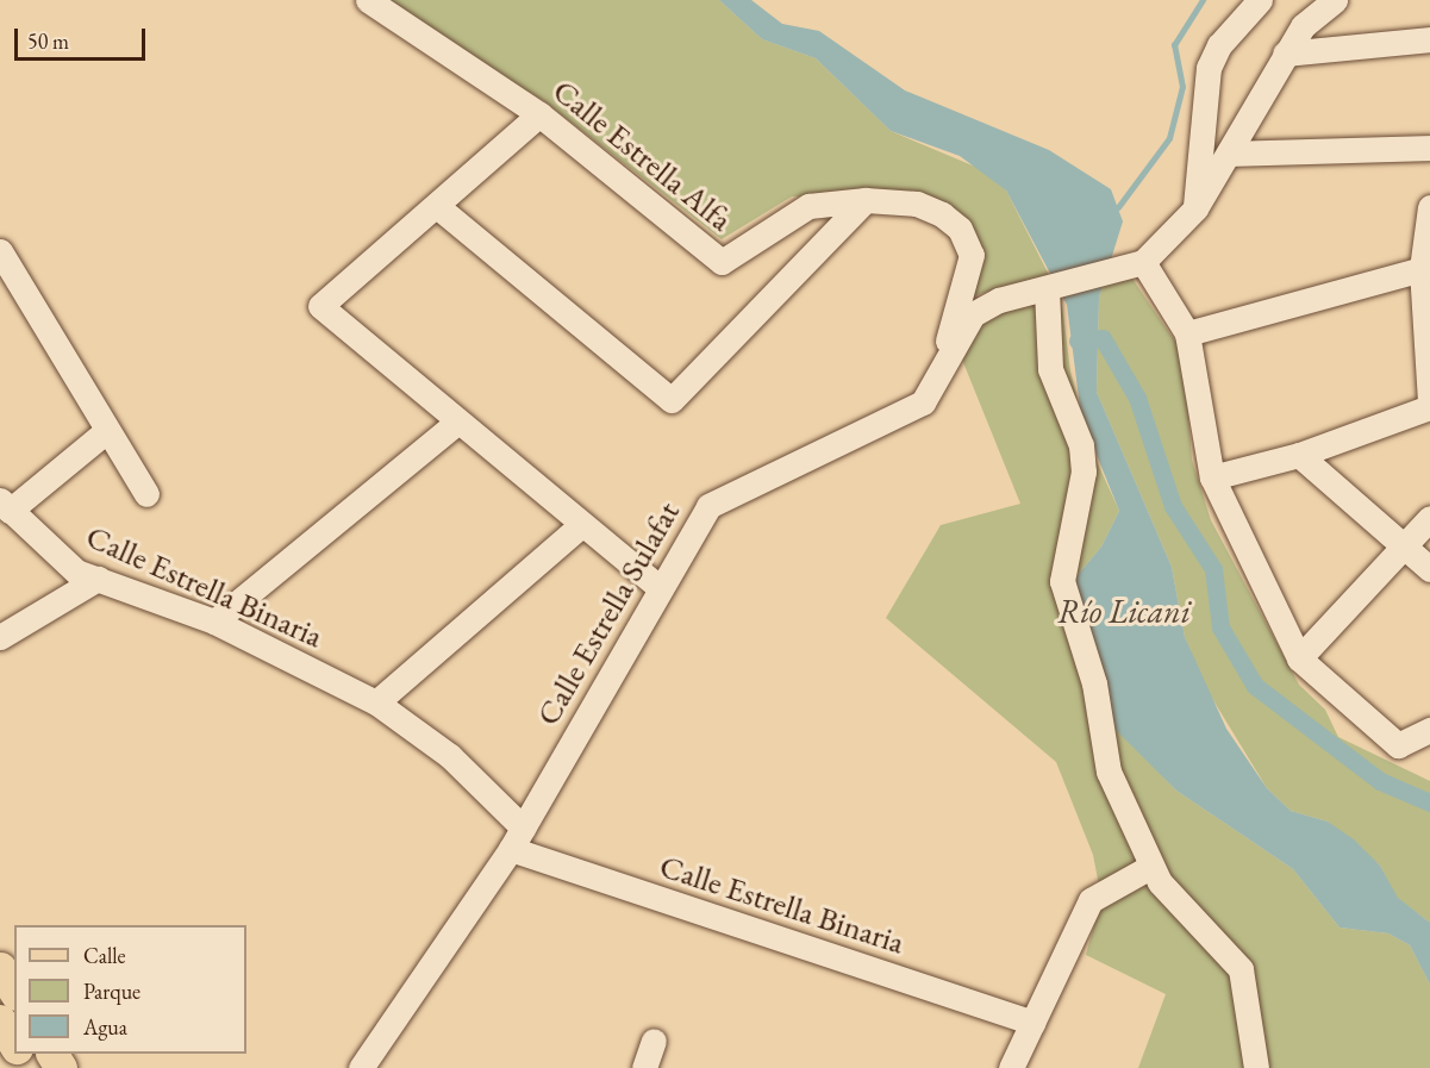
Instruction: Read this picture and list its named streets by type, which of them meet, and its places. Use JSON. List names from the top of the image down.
{
  "streets": {
    "street": ["Calle Estrella Alfa", "Calle Estrella Binaria", "Calle Estrella Sulafat"]
  },
  "crossings": [
    ["Calle Estrella Alfa", "Calle Estrella Sulafat"],
    ["Calle Estrella Binaria", "Calle Estrella Sulafat"]
  ],
  "water": ["Río Licani"],
  "legend": ["Calle", "Parque", "Agua"],
  "scale_bar": "50 m"
}
